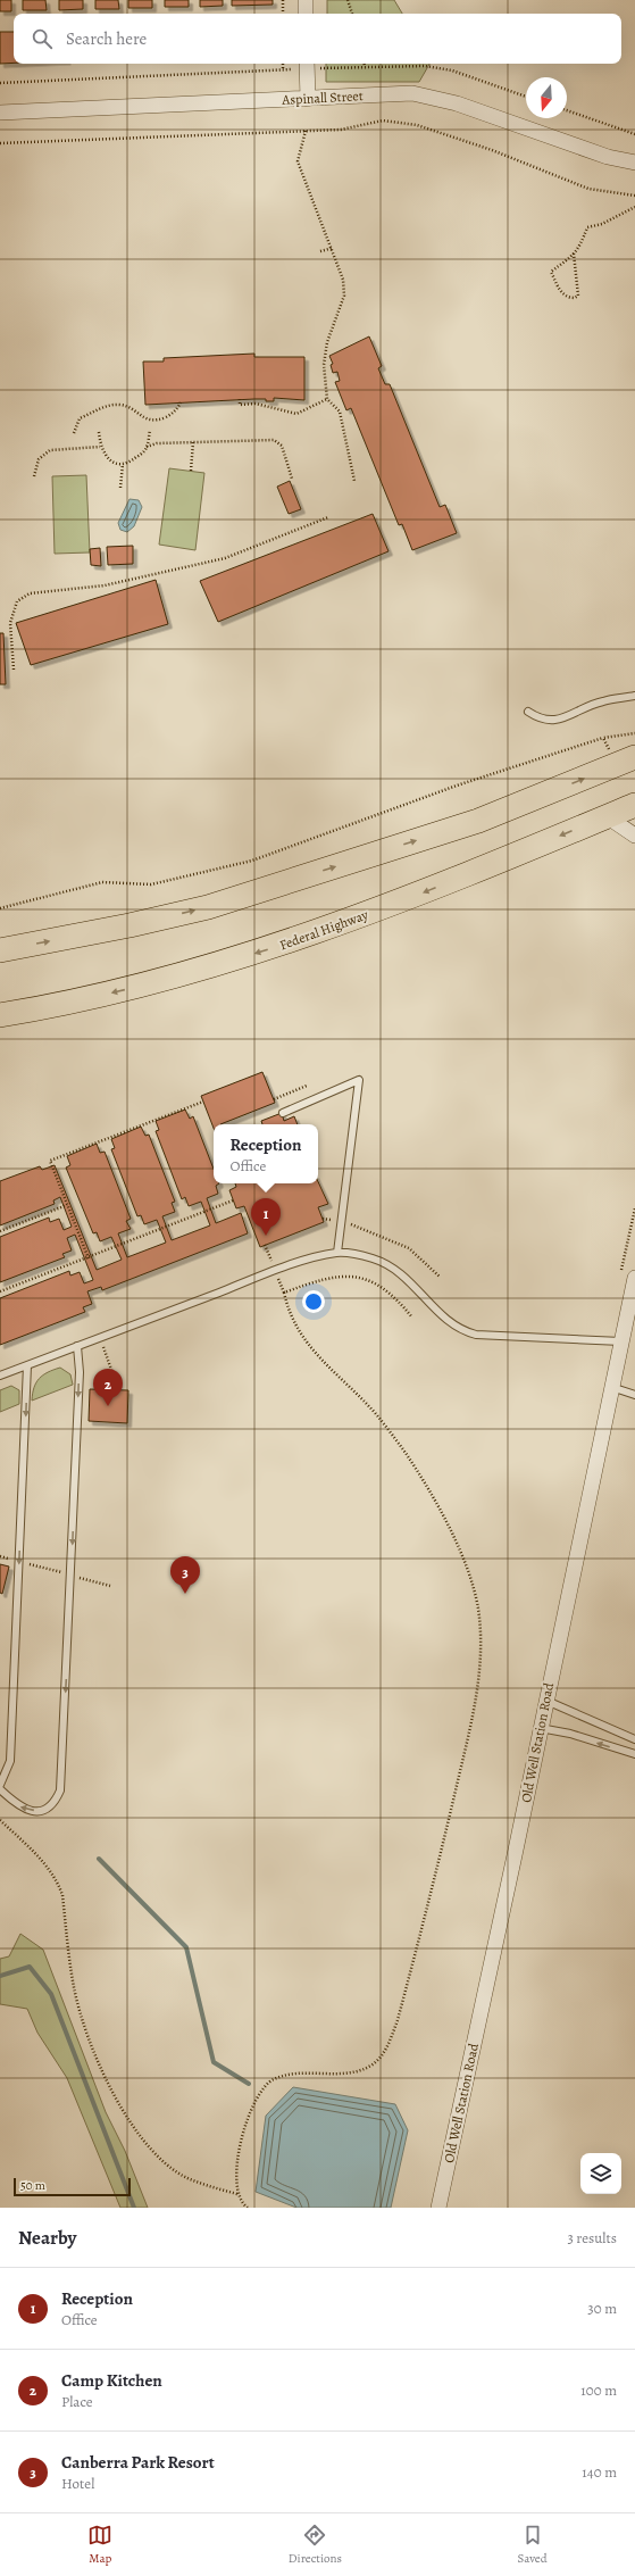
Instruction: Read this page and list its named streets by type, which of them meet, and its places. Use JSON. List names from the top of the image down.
{
  "streets": {
    "highway": ["Federal Highway"],
    "street": ["Aspinall Street", "Old Well Station Road"]
  },
  "scale_bar": "50 m",
  "north": "bottom",
  "page": {
    "search": "Search here",
    "popup": ["Reception", "Office"],
    "pins": ["1", "2", "3"],
    "scale": "50 m",
    "heading": ["Nearby", "3 results"],
    "list": [
      {
        "mark": "1",
        "name": "Reception",
        "note": "Office",
        "value": "30 m"
      },
      {
        "mark": "2",
        "name": "Camp Kitchen",
        "note": "Place",
        "value": "100 m"
      },
      {
        "mark": "3",
        "name": "Canberra Park Resort",
        "note": "Hotel",
        "value": "140 m"
      }
    ],
    "nav": ["Map", "Directions", "Saved"]
  }
}
